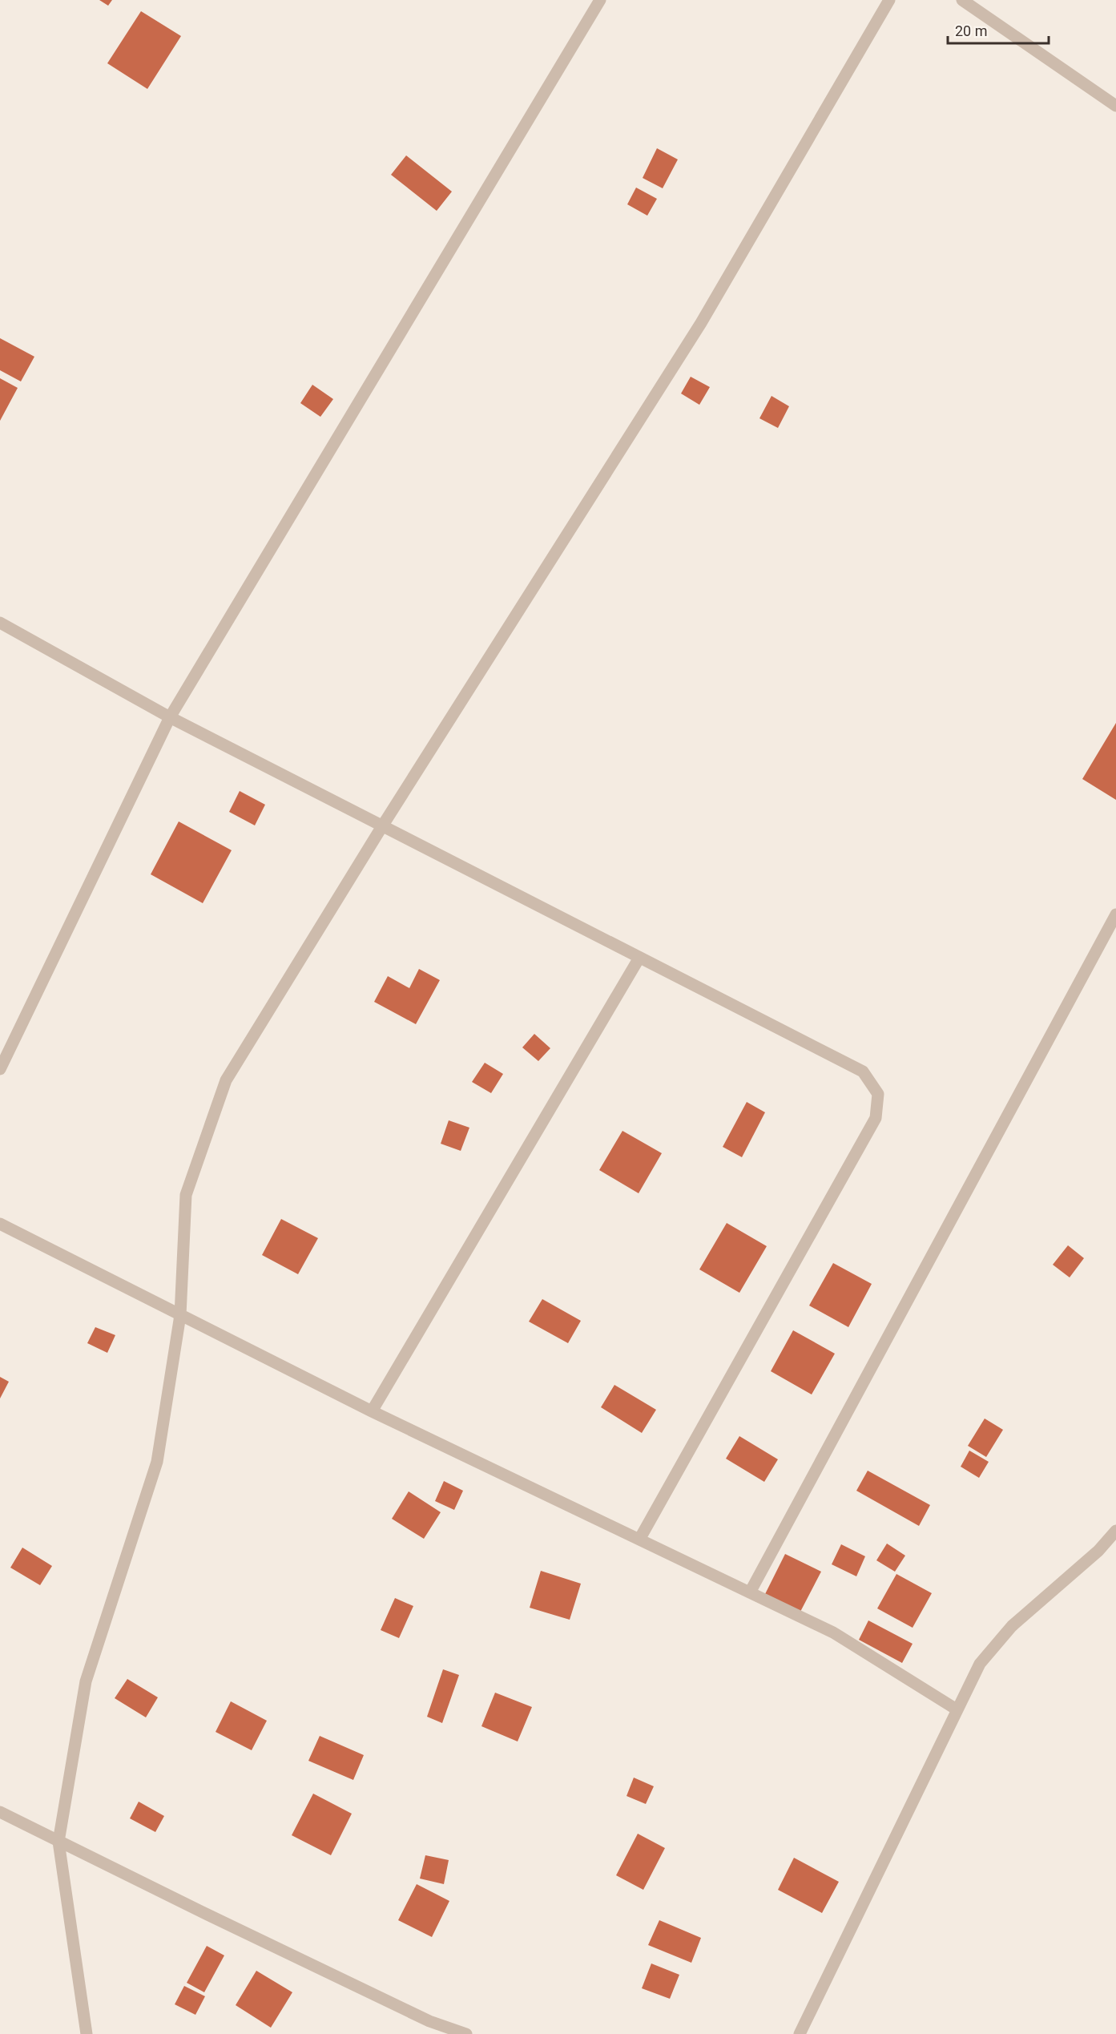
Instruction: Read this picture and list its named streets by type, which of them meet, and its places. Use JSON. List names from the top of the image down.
{
  "scale_bar": "20 m"
}
